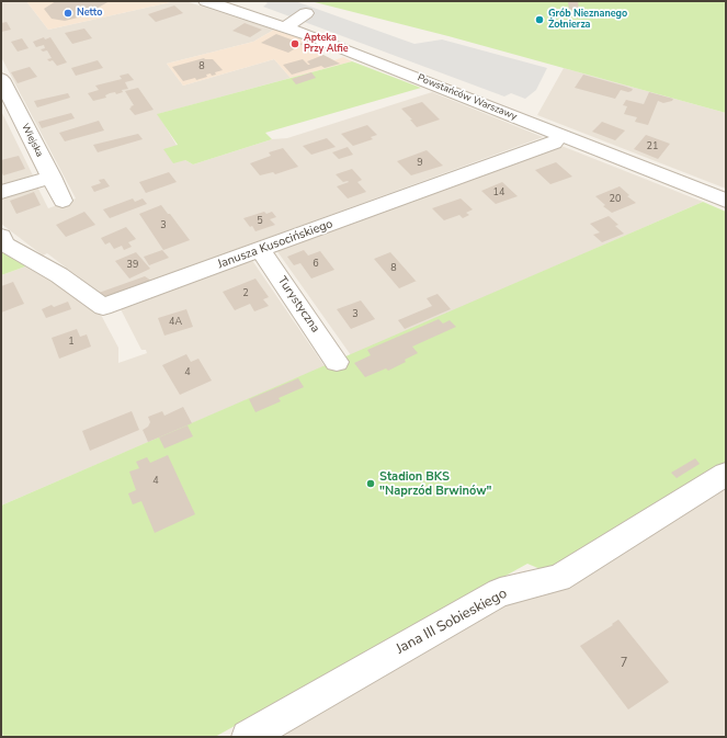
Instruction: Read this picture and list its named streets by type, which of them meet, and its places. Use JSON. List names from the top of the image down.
{
  "streets": {
    "street": [
      "Powstańców Warszawy",
      "Wiejska",
      "Janusza Kusocińskiego",
      "Turystyczna",
      "Jana III Sobieskiego"
    ]
  },
  "crossings": [
    ["Powstańców Warszawy", "Janusza Kusocińskiego"],
    ["Janusza Kusocińskiego", "Turystyczna"]
  ],
  "places": [
    "Netto",
    "Grób Nieznanego Żołnierza",
    "Apteka Przy Alfie",
    "Stadion BKS \"Naprzód Brwinów\""
  ],
  "house_numbers": [
    "8",
    "21",
    "9",
    "14",
    "20",
    "5",
    "3",
    "6",
    "39",
    "8",
    "2",
    "3",
    "4A",
    "1",
    "4",
    "4",
    "7"
  ]
}
